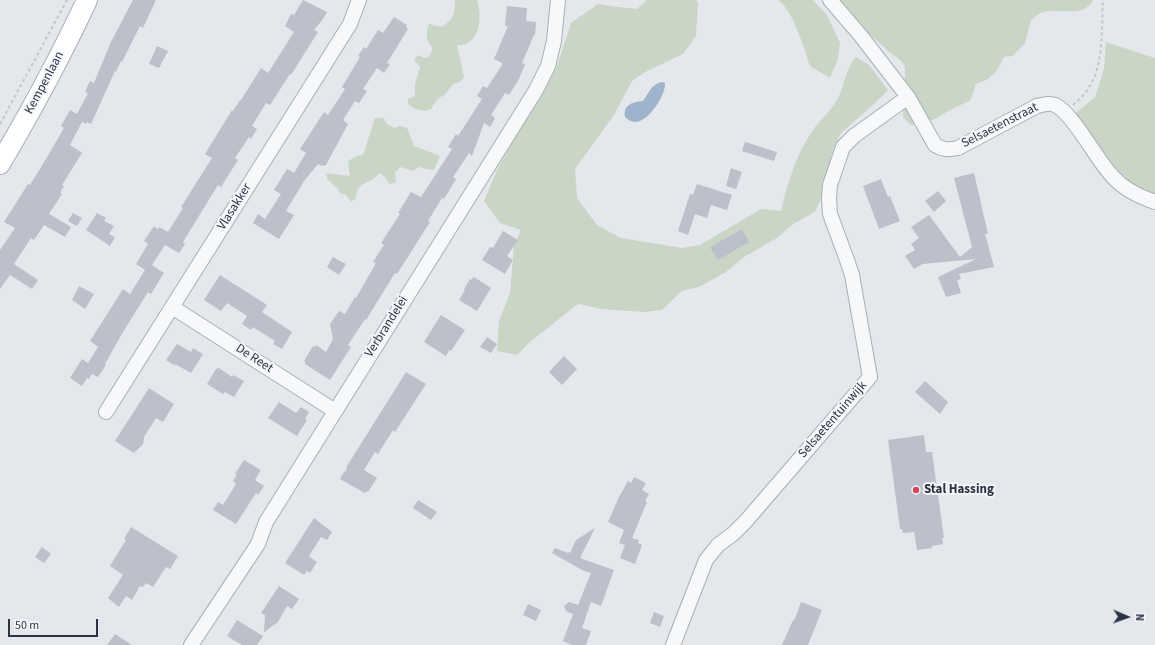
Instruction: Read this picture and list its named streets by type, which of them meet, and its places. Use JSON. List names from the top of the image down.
{
  "streets": {
    "main road": ["Kempenlaan"],
    "street": [
      "Selsaetenstraat",
      "Vlasakker",
      "Verbrandelei",
      "De Reet",
      "Selsaetentuinwijk"
    ]
  },
  "crossings": [
    ["Selsaetenstraat", "Selsaetentuinwijk"],
    ["Vlasakker", "De Reet"],
    ["Verbrandelei", "De Reet"]
  ],
  "places": ["Stal Hassing"],
  "scale_bar": "50 m",
  "north": "right"
}
